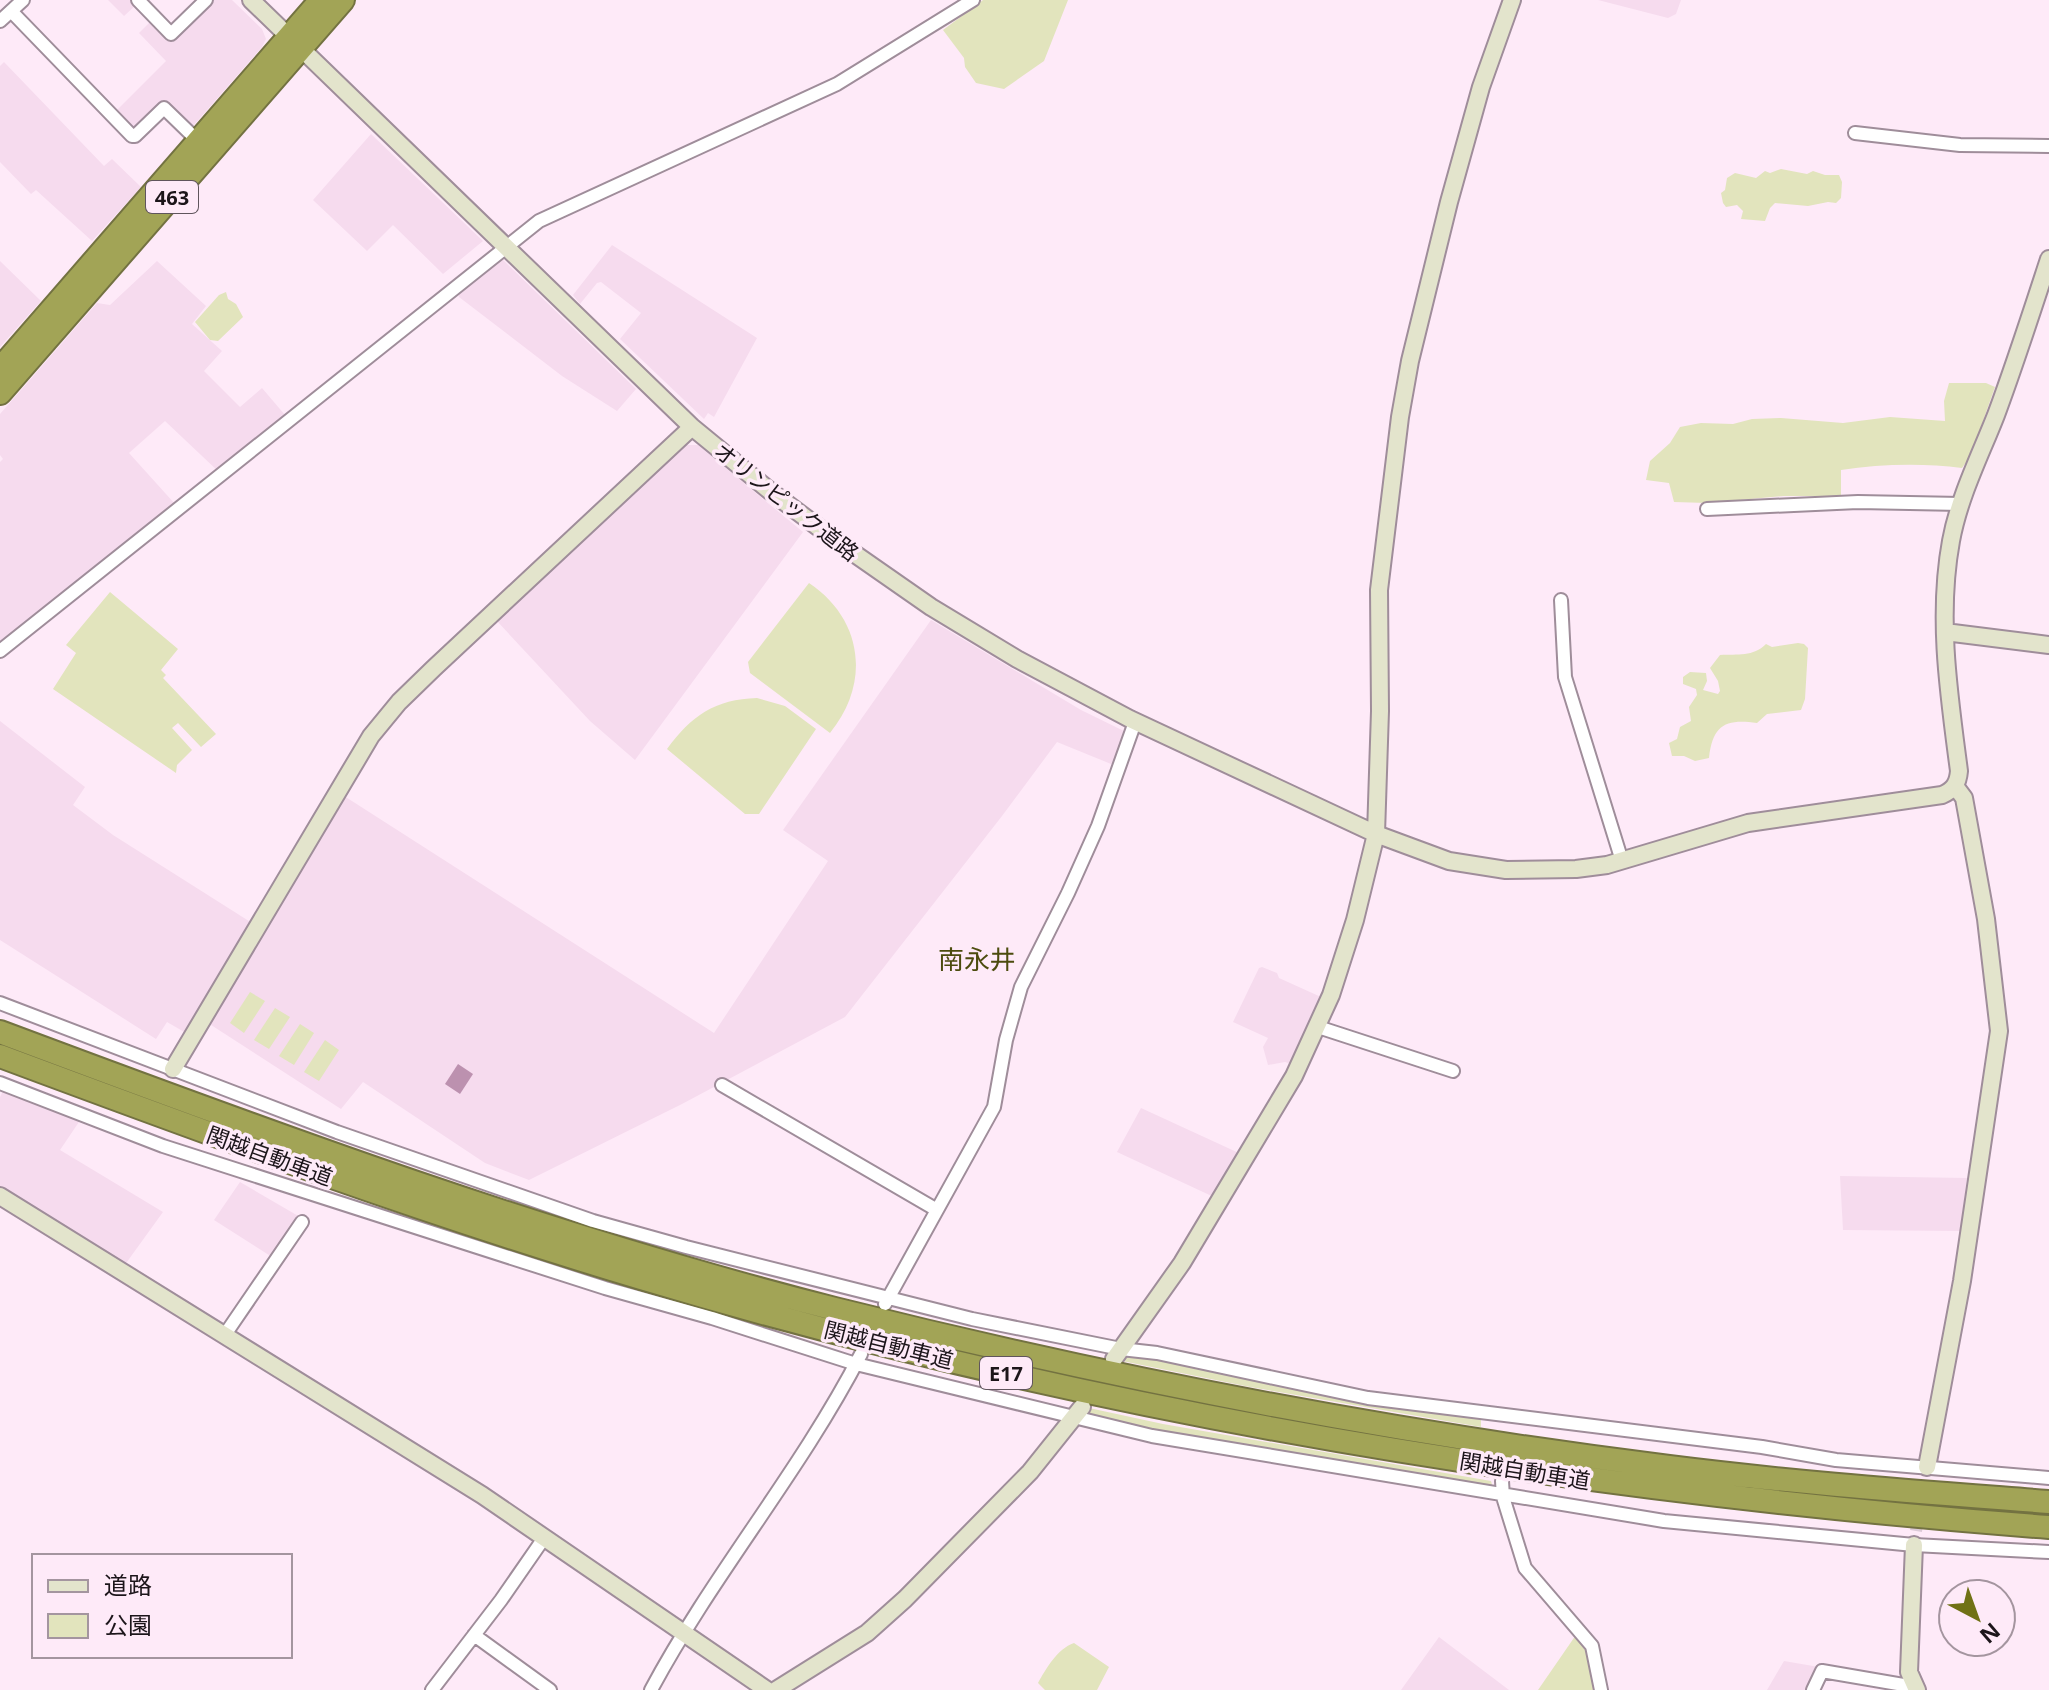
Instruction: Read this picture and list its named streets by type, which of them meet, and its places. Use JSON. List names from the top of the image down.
{
  "streets": {
    "highway": ["463", "関越自動車道", "E17"],
    "street": ["オリンピック道路"]
  },
  "crossings": [
    ["463", "オリンピック道路"]
  ],
  "districts": ["南永井"],
  "legend": ["道路", "公園"],
  "north": "bottom right"
}
